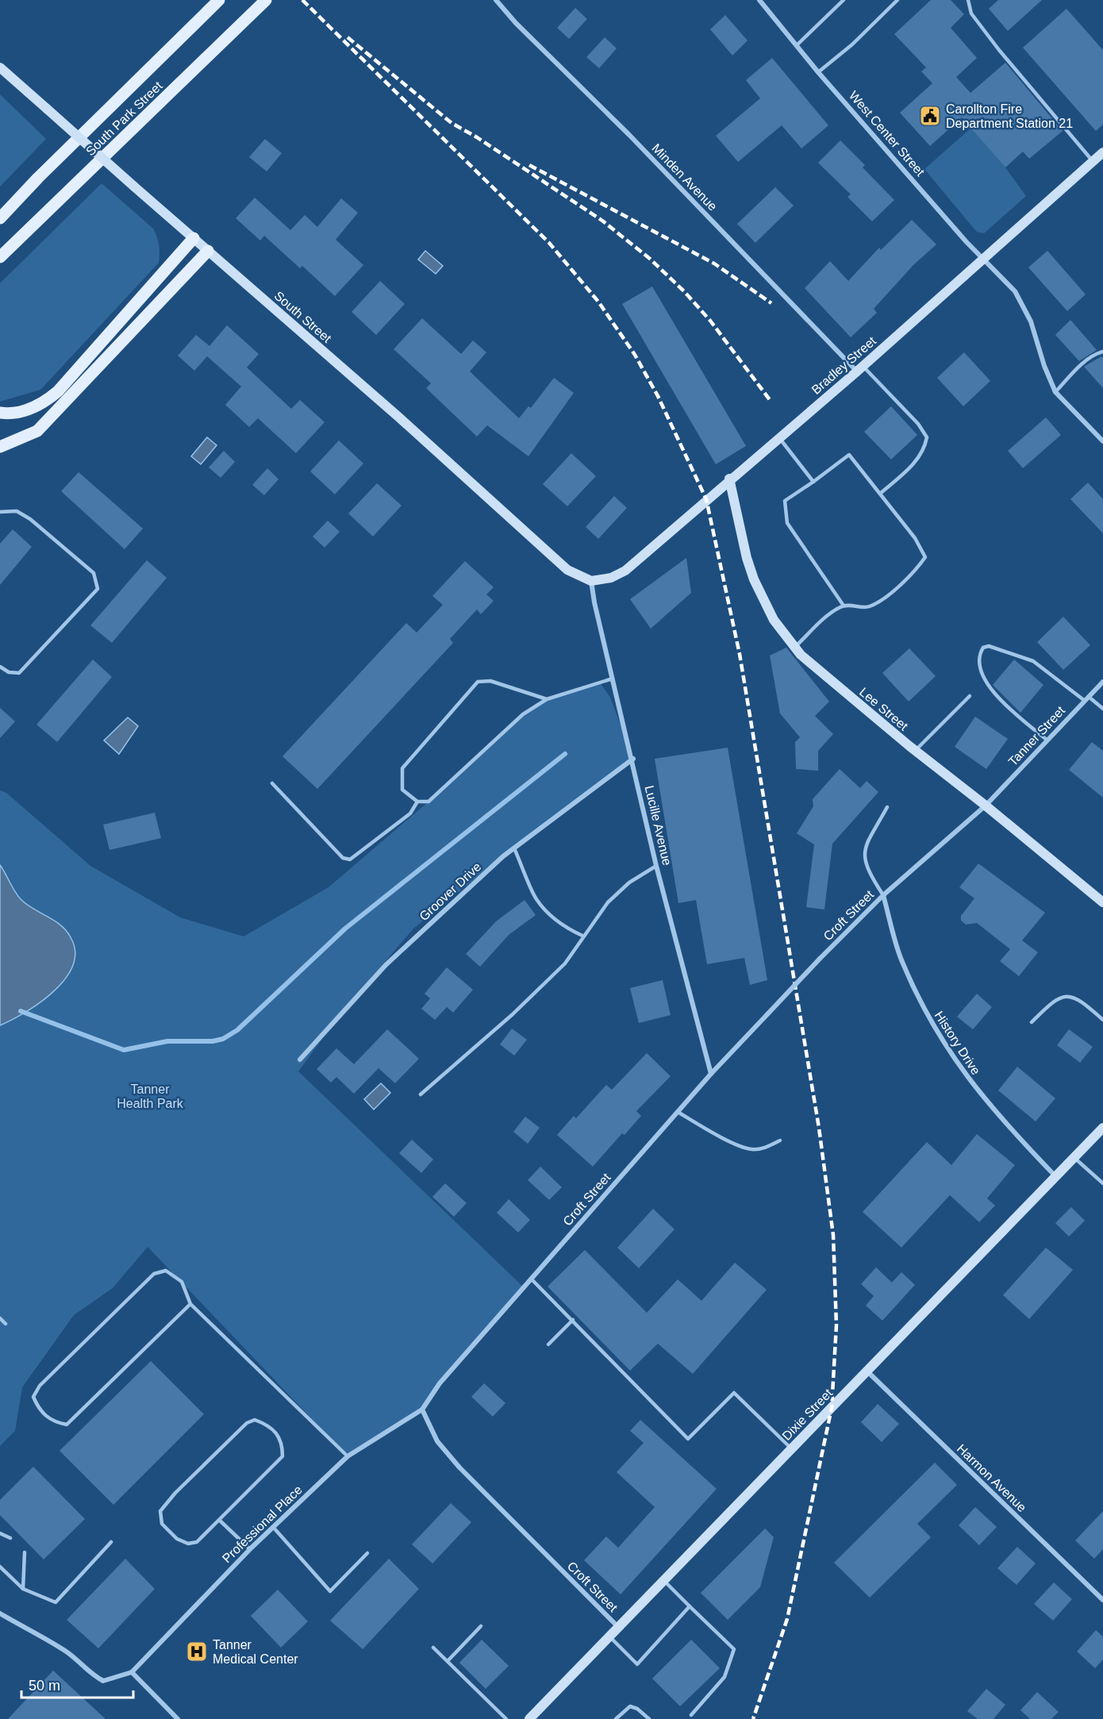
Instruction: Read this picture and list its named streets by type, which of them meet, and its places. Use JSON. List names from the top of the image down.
{
  "streets": {
    "main road": ["South Park Street"],
    "street": [
      "West Center Street",
      "Minden Avenue",
      "South Street",
      "Bradley Street",
      "Lee Street",
      "Tanner Street",
      "Lucille Avenue",
      "Groover Drive",
      "Croft Street",
      "History Drive",
      "Dixie Street",
      "Harmon Avenue",
      "Professional Place"
    ]
  },
  "crossings": [
    ["West Center Street", "Bradley Street"],
    ["Minden Avenue", "Bradley Street"],
    ["South Street", "Bradley Street"],
    ["South Street", "Lucille Avenue"],
    ["Bradley Street", "Lee Street"],
    ["Bradley Street", "Lucille Avenue"],
    ["Lee Street", "Tanner Street"],
    ["Lee Street", "Croft Street"],
    ["Tanner Street", "Croft Street"],
    ["Lucille Avenue", "Groover Drive"],
    ["Lucille Avenue", "Croft Street"],
    ["Croft Street", "History Drive"],
    ["Croft Street", "Dixie Street"],
    ["Croft Street", "Professional Place"],
    ["History Drive", "Dixie Street"],
    ["Dixie Street", "Harmon Avenue"]
  ],
  "parks": ["Tanner Health Park"],
  "places": {
    "public building": ["Carollton Fire Department Station 21"],
    "hospital": ["Tanner Medical Center"]
  },
  "scale_bar": "50 m"
}
